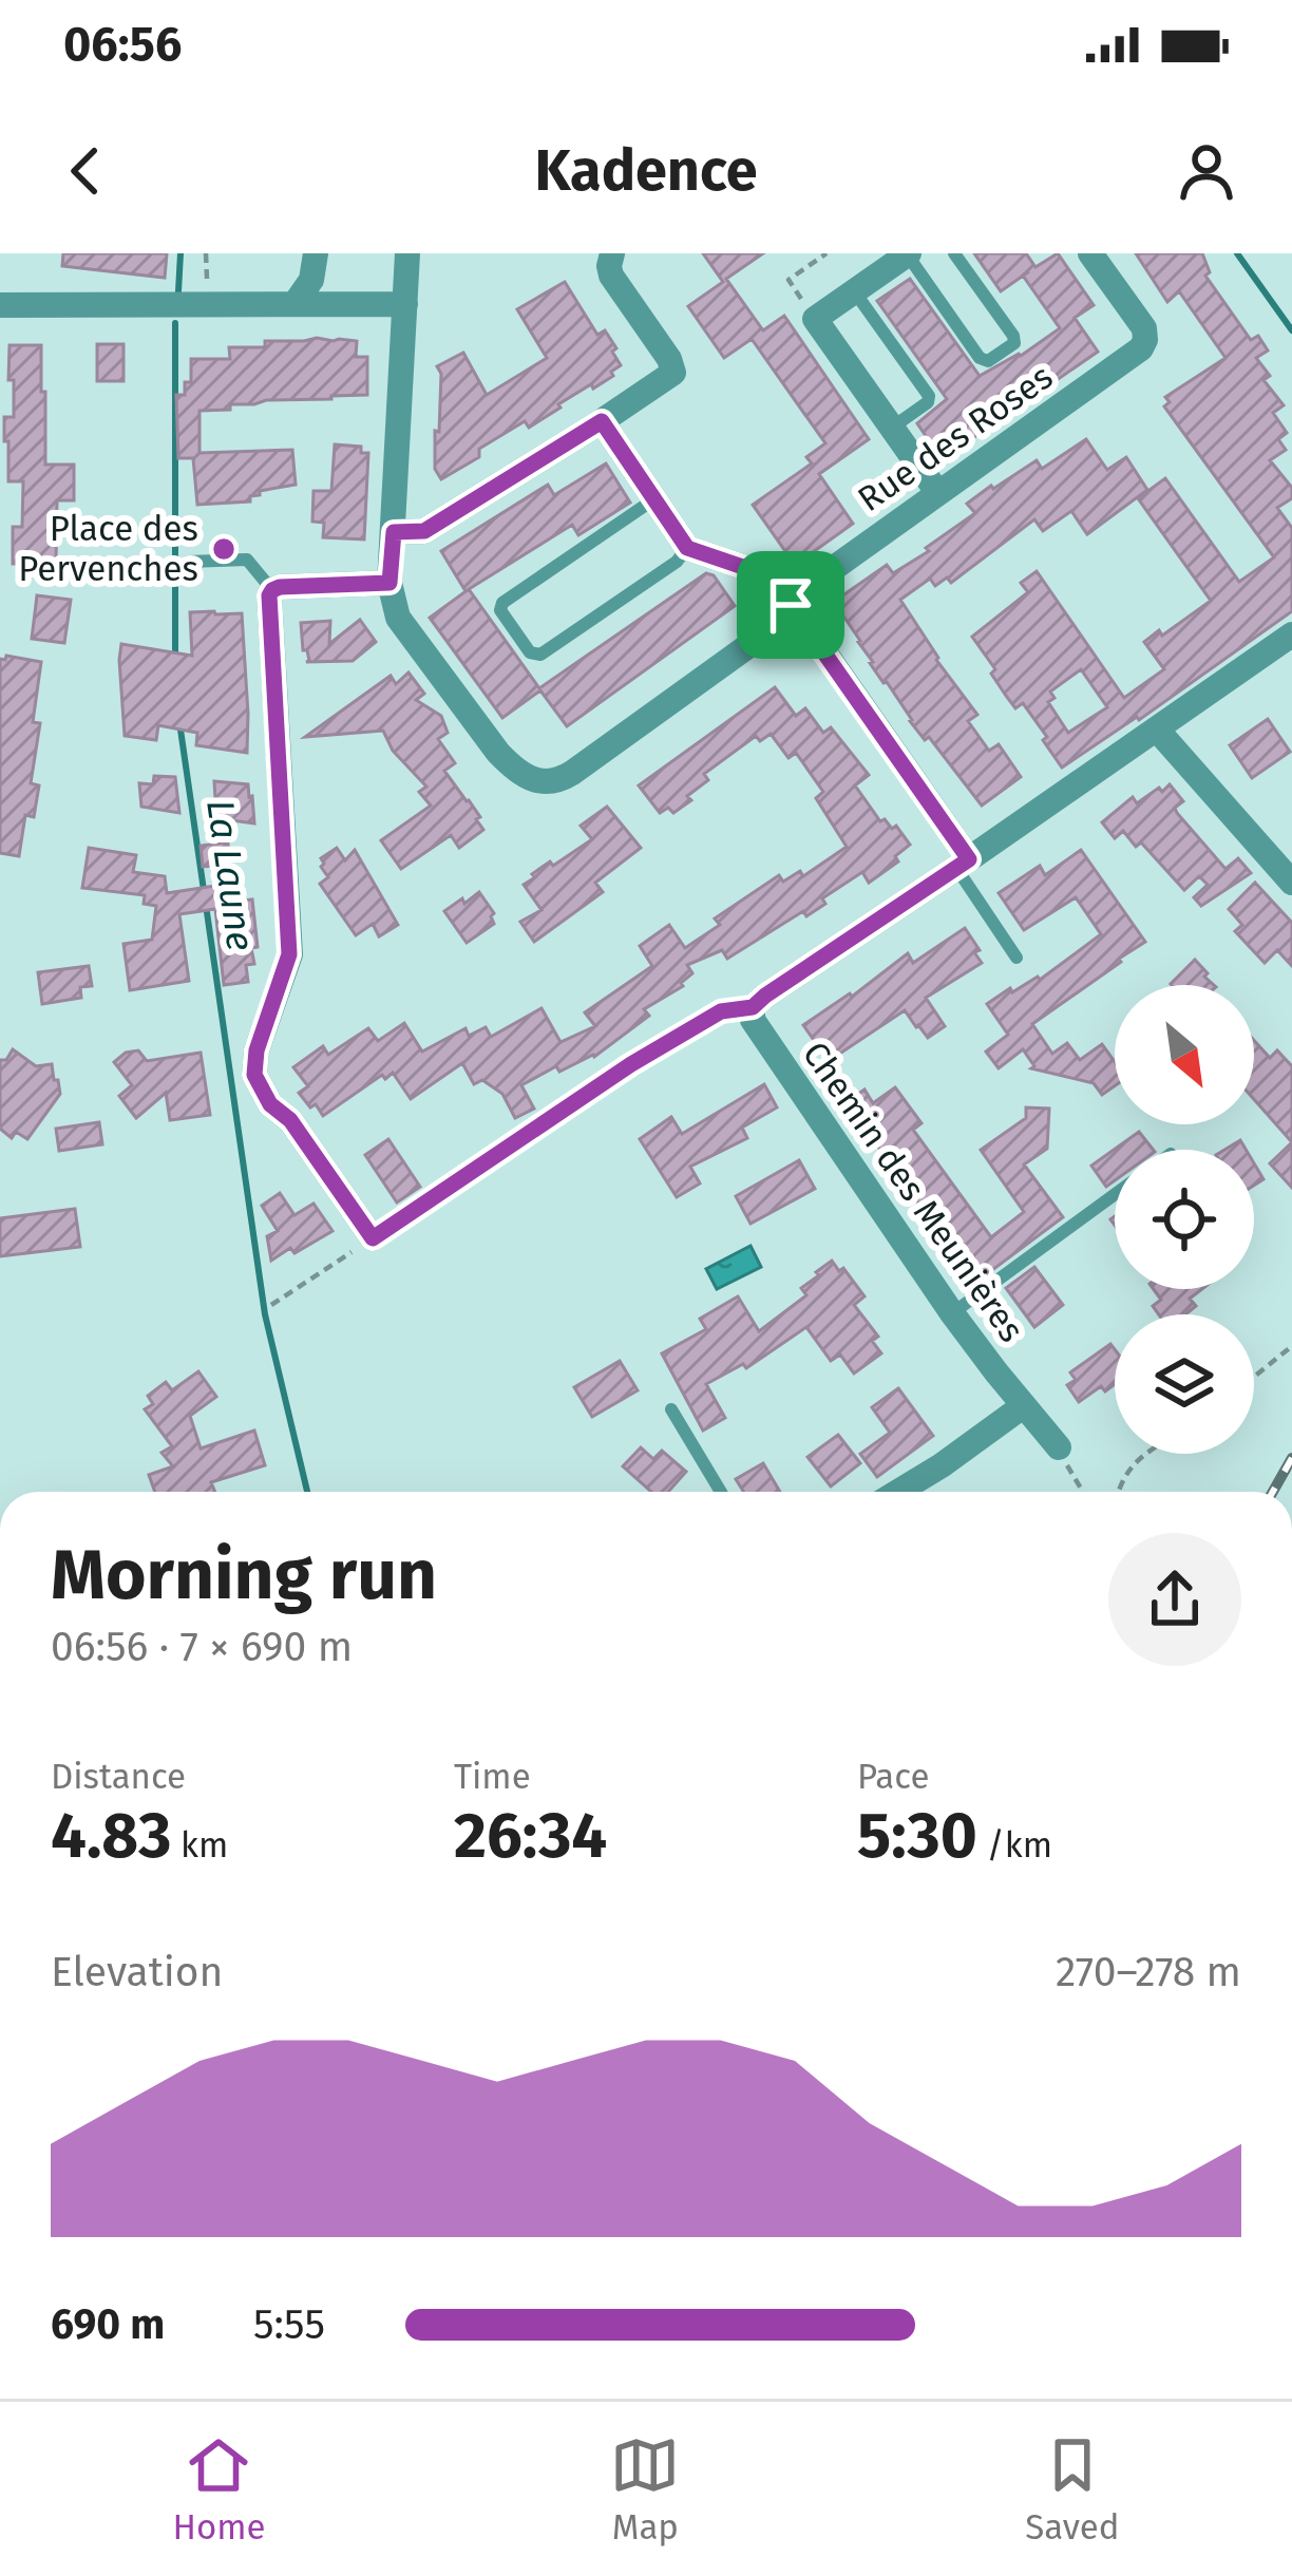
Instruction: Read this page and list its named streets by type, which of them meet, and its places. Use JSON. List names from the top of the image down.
{
  "streets": {
    "street": ["Rue des Roses", "Chemin des Meunières"]
  },
  "water": ["La Laune"],
  "places": ["Place des Pervenches"],
  "north": "bottom right",
  "page": {
    "status": "06:56",
    "header": "Kadence",
    "heading": ["Morning run", "06:56 · 7 × 690 m"],
    "stats": [
      ["Distance", "4.83 km"],
      ["Time", "26:34"],
      ["Pace", "5:30 /km"]
    ],
    "chart": ["Elevation", "270–278 m"],
    "list": [
      {
        "name": "690 m",
        "note": "5:55"
      }
    ],
    "tabs": ["Home", "Map", "Saved"]
  }
}
